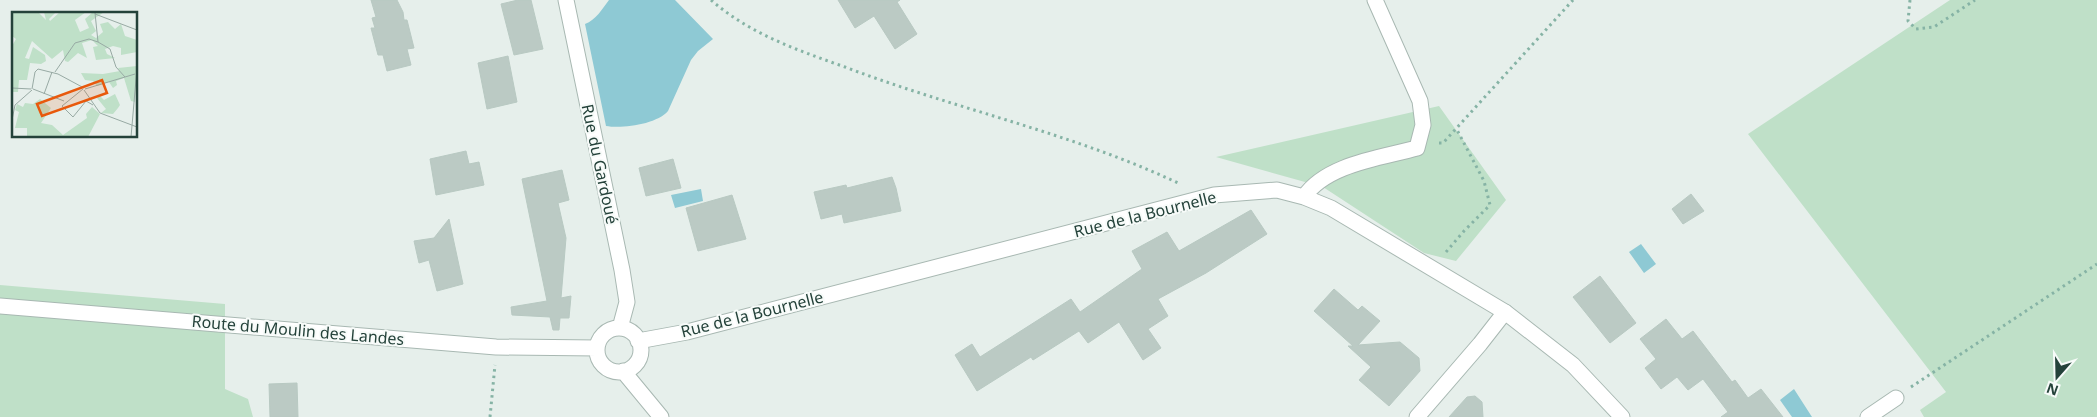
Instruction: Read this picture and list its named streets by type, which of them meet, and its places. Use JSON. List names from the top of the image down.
{
  "streets": {
    "street": ["Rue du Gardoué", "Rue de la Bournelle", "Route du Moulin des Landes"]
  },
  "crossings": [
    ["Rue du Gardoué", "Rue de la Bournelle"],
    ["Rue du Gardoué", "Route du Moulin des Landes"],
    ["Rue de la Bournelle", "Route du Moulin des Landes"]
  ],
  "north": "bottom"
}
